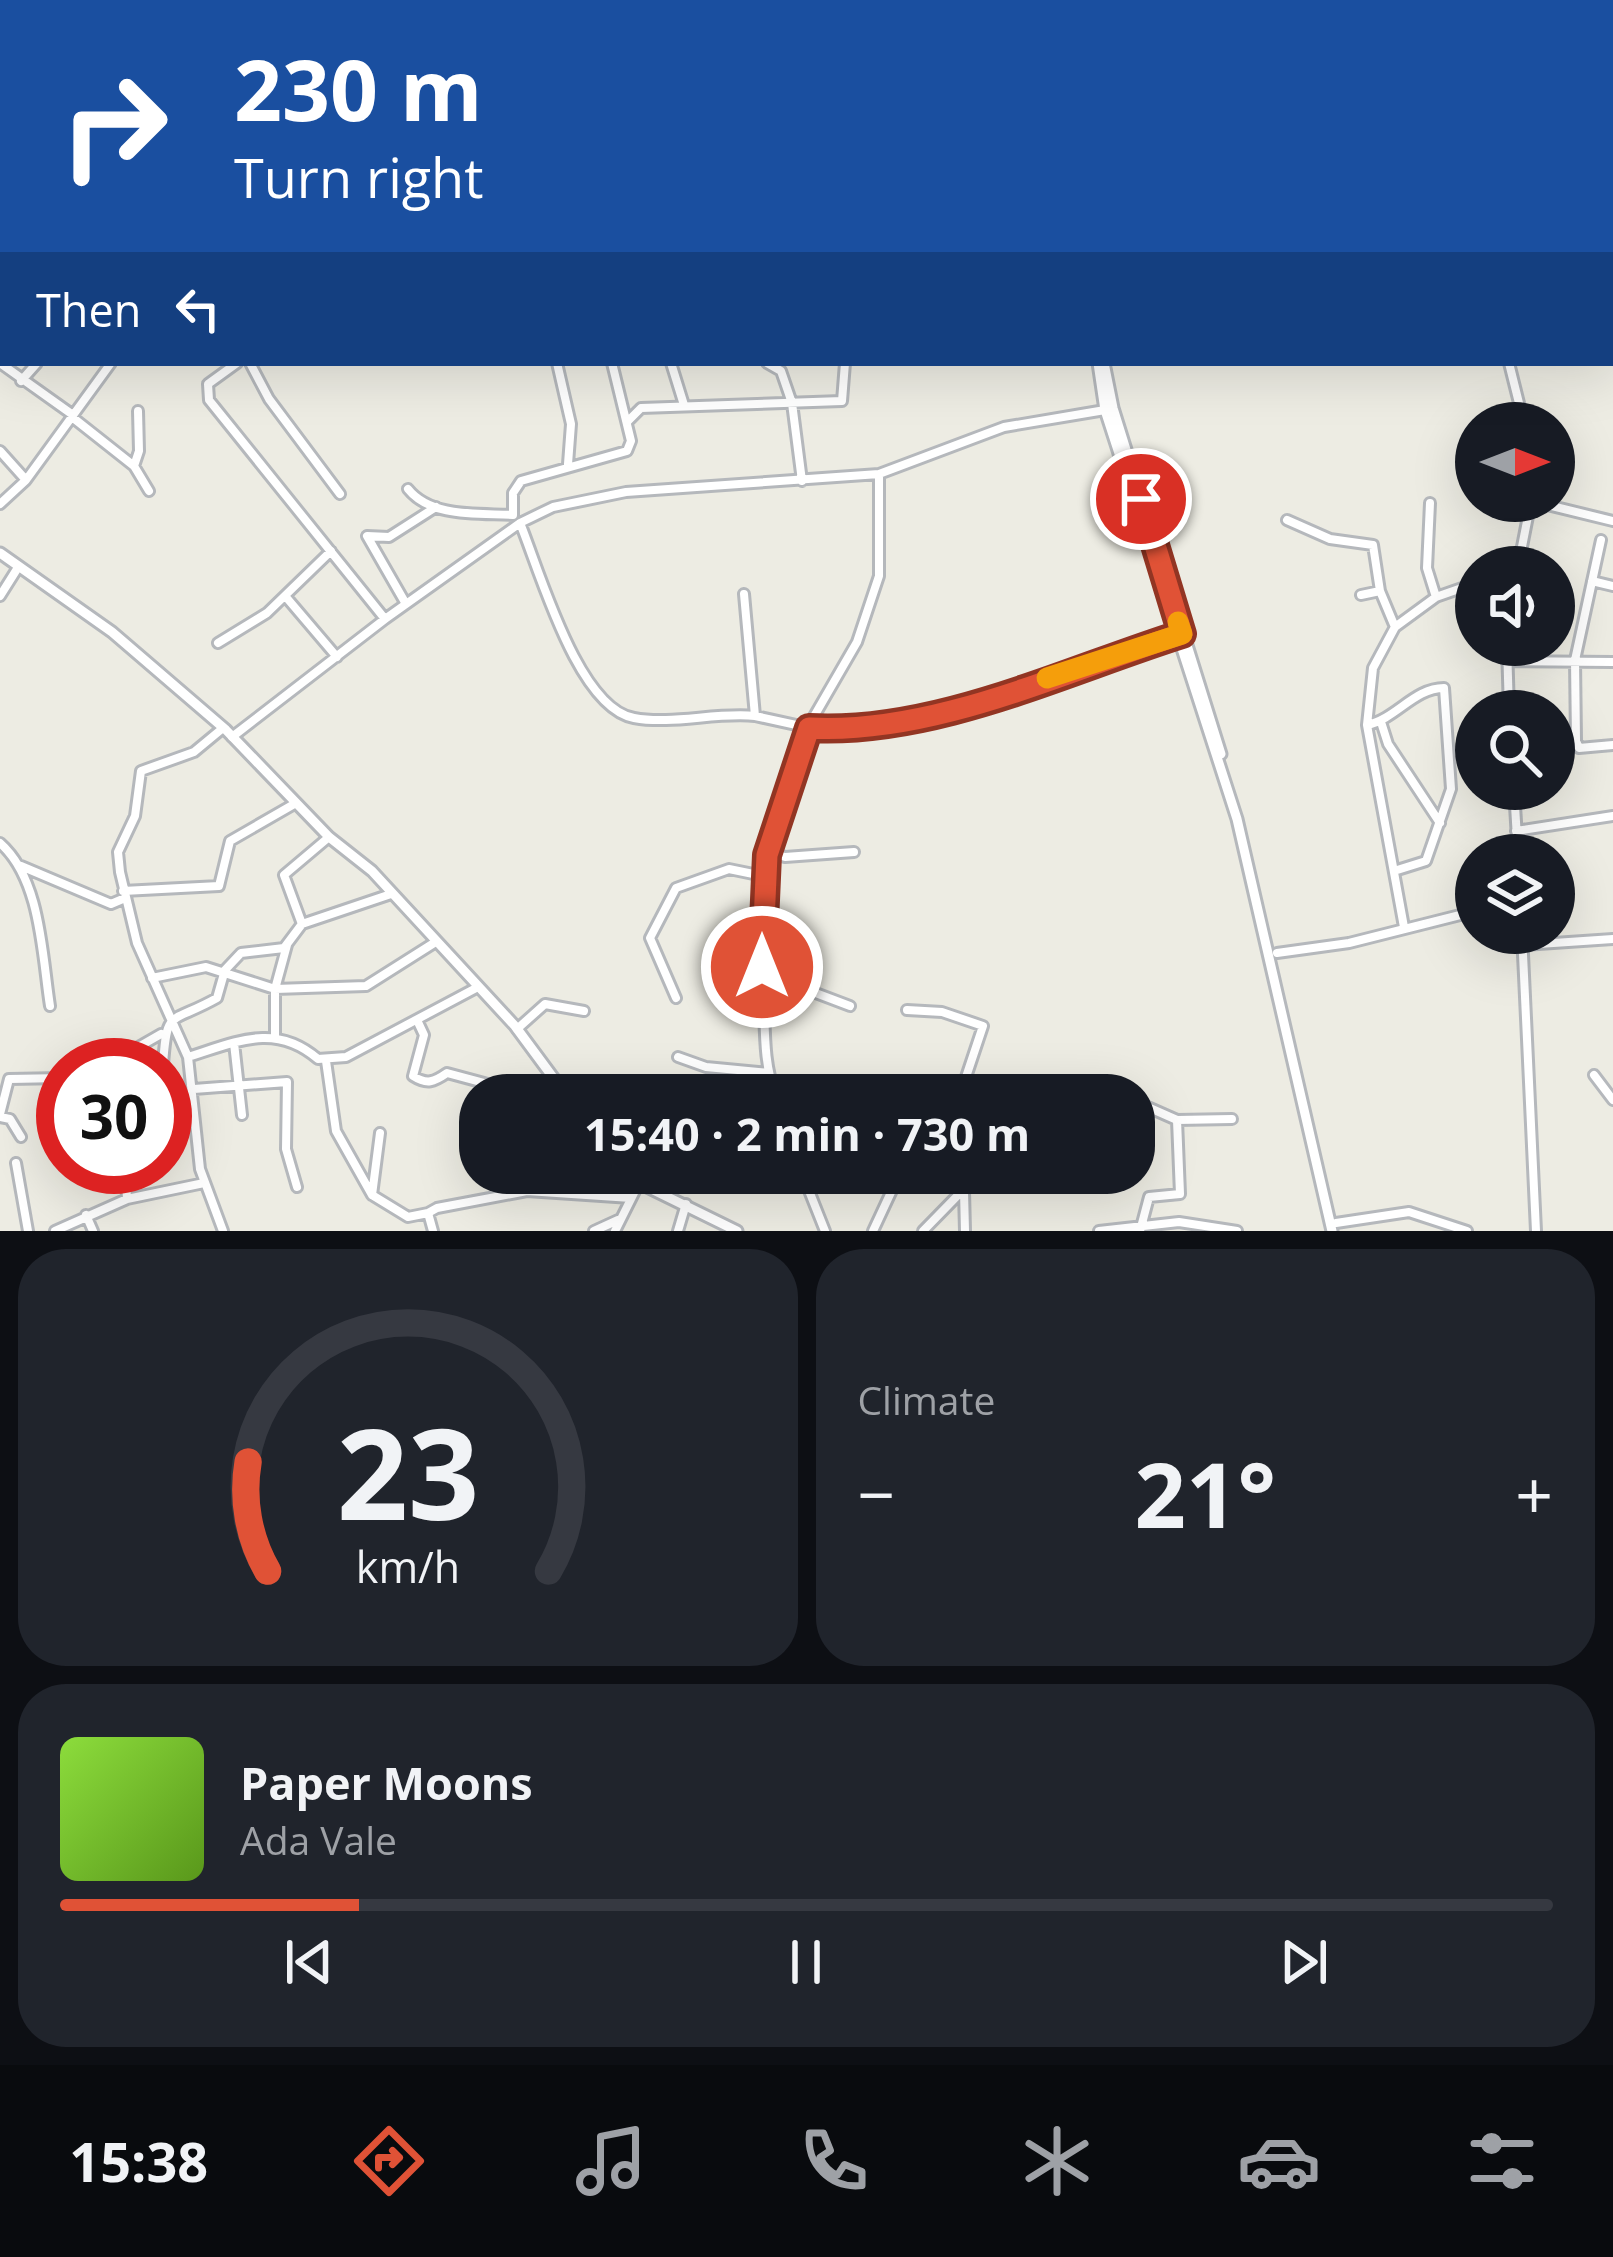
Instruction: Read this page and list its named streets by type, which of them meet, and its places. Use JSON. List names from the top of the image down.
{
  "north": "right",
  "page": {
    "turn": ["230 m", "Turn right"],
    "then": "Then",
    "limit": "30",
    "trip": "15:40 · 2 min · 730 m",
    "tile": "Climate",
    "heat": ["−", "21°", "+"],
    "song": ["Paper Moons", "Ada Vale"],
    "tabs": "15:38",
    "gauge": ["23", "km/h"]
  }
}
